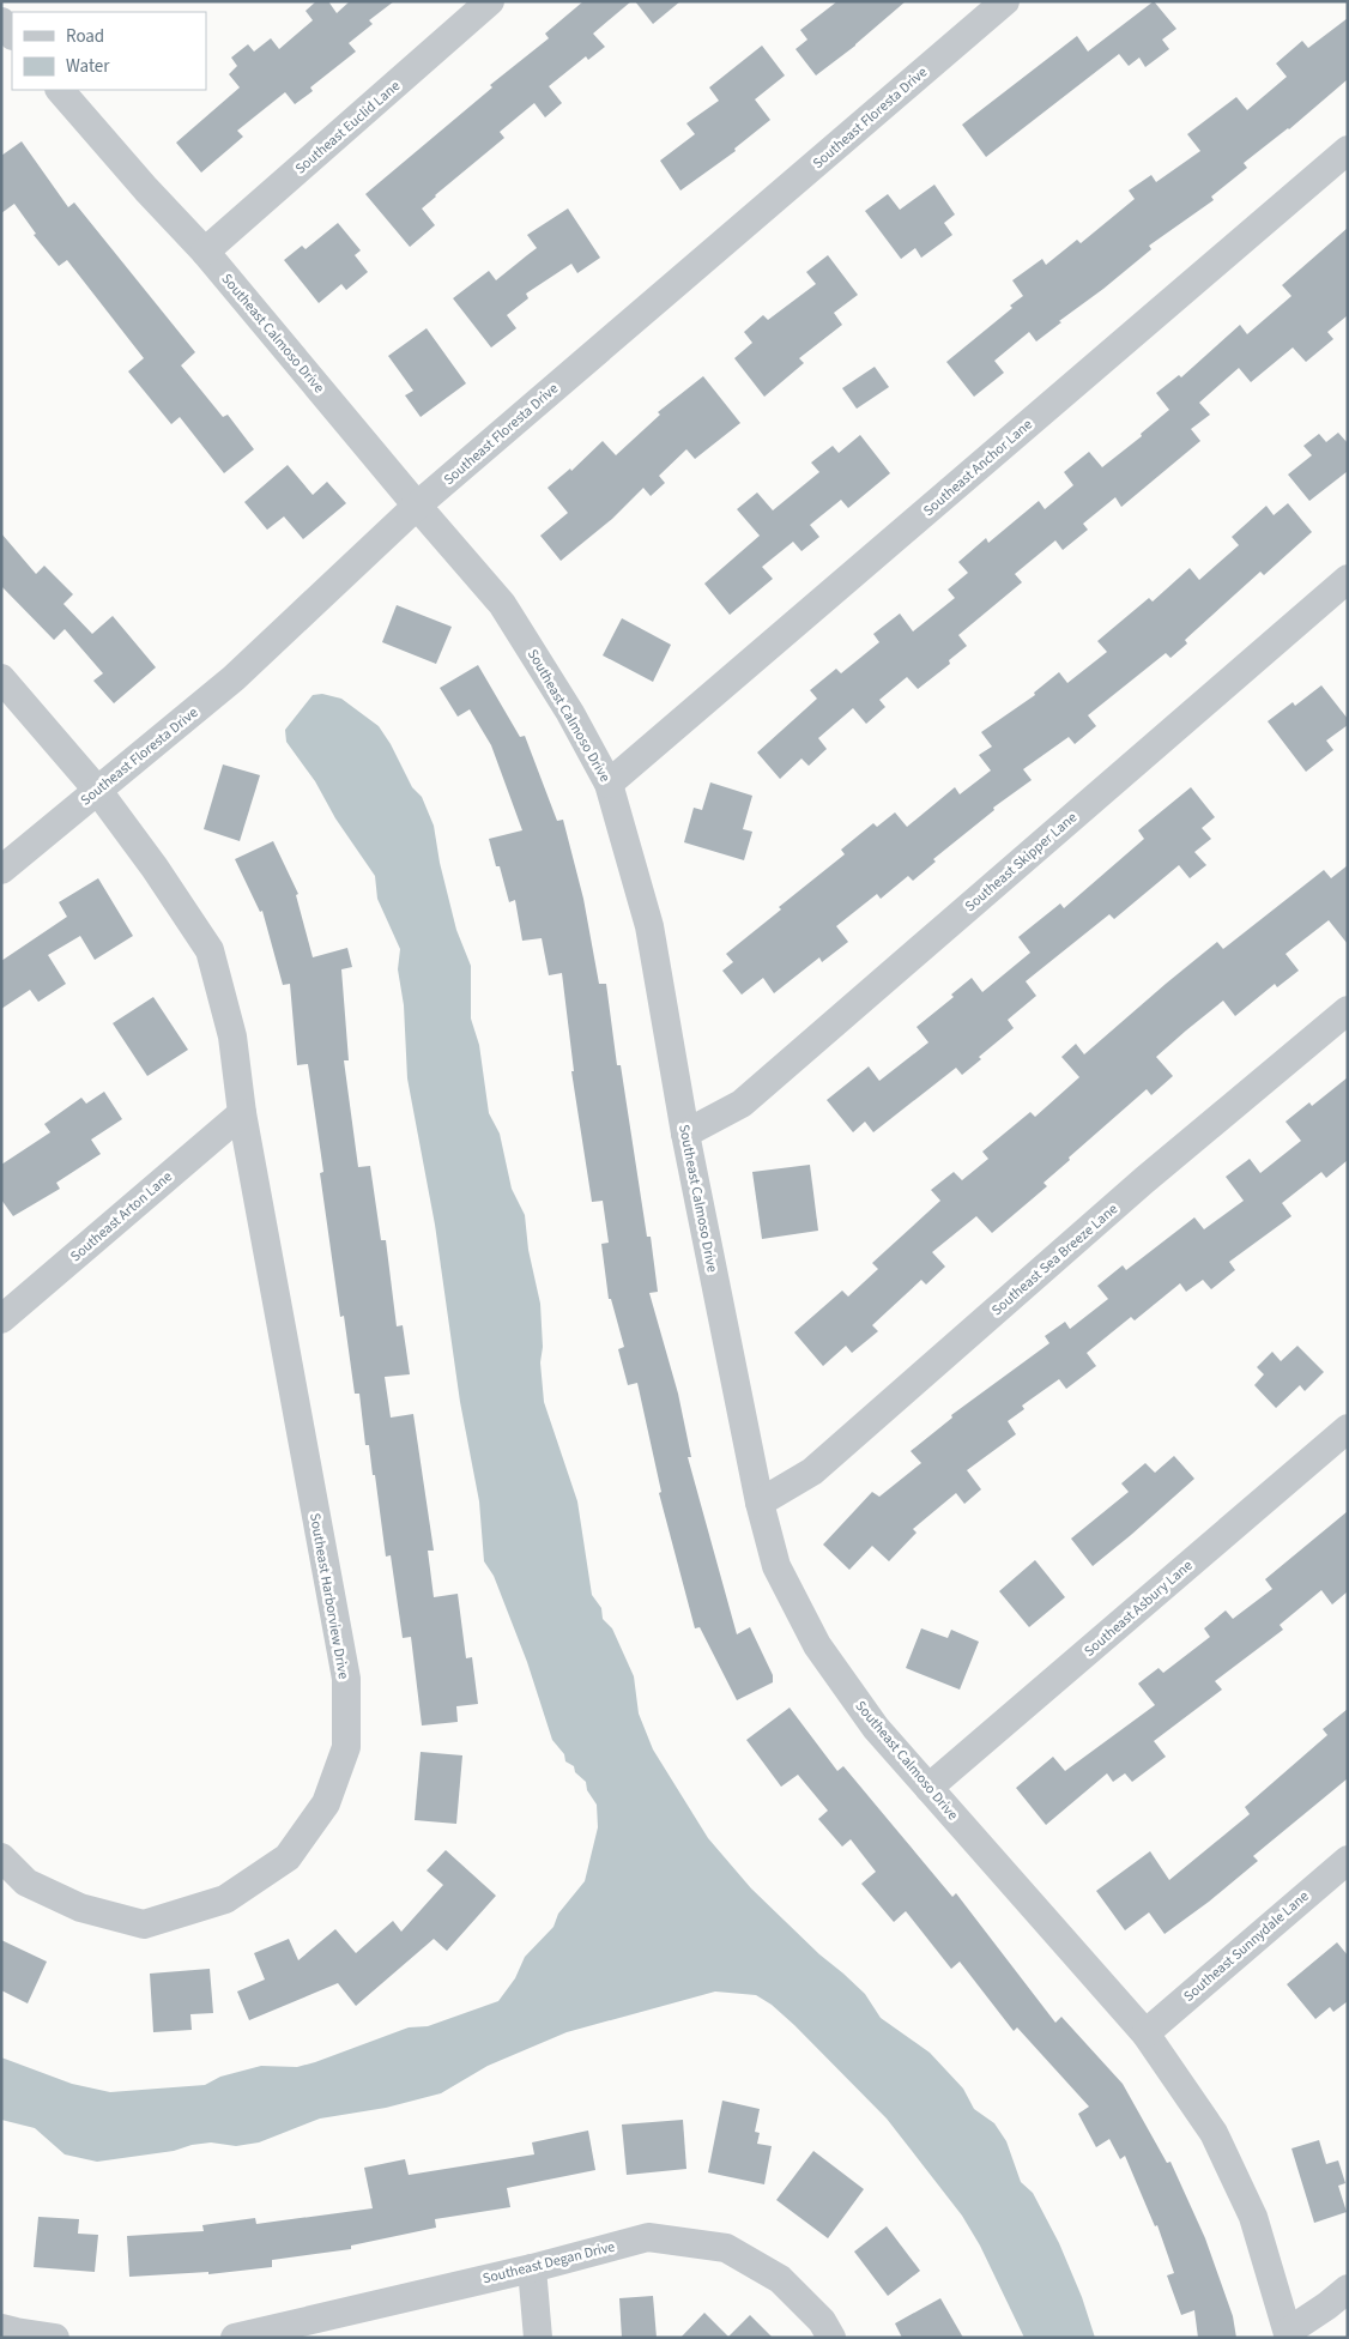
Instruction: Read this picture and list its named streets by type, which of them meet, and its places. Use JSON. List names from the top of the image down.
{
  "streets": {
    "street": [
      "Southeast Floresta Drive",
      "Southeast Euclid Lane",
      "Southeast Calmoso Drive",
      "Southeast Anchor Lane",
      "Southeast Skipper Lane",
      "Southeast Arton Lane",
      "Southeast Sea Breeze Lane",
      "Southeast Harborview Drive",
      "Southeast Asbury Lane",
      "Southeast Sunnydale Lane",
      "Southeast Degan Drive"
    ]
  },
  "crossings": [
    ["Southeast Floresta Drive", "Southeast Calmoso Drive"],
    ["Southeast Floresta Drive", "Southeast Harborview Drive"],
    ["Southeast Euclid Lane", "Southeast Calmoso Drive"],
    ["Southeast Calmoso Drive", "Southeast Anchor Lane"],
    ["Southeast Calmoso Drive", "Southeast Skipper Lane"],
    ["Southeast Calmoso Drive", "Southeast Sea Breeze Lane"],
    ["Southeast Calmoso Drive", "Southeast Asbury Lane"],
    ["Southeast Calmoso Drive", "Southeast Sunnydale Lane"],
    ["Southeast Arton Lane", "Southeast Harborview Drive"]
  ],
  "legend": ["Road", "Water"]
}
